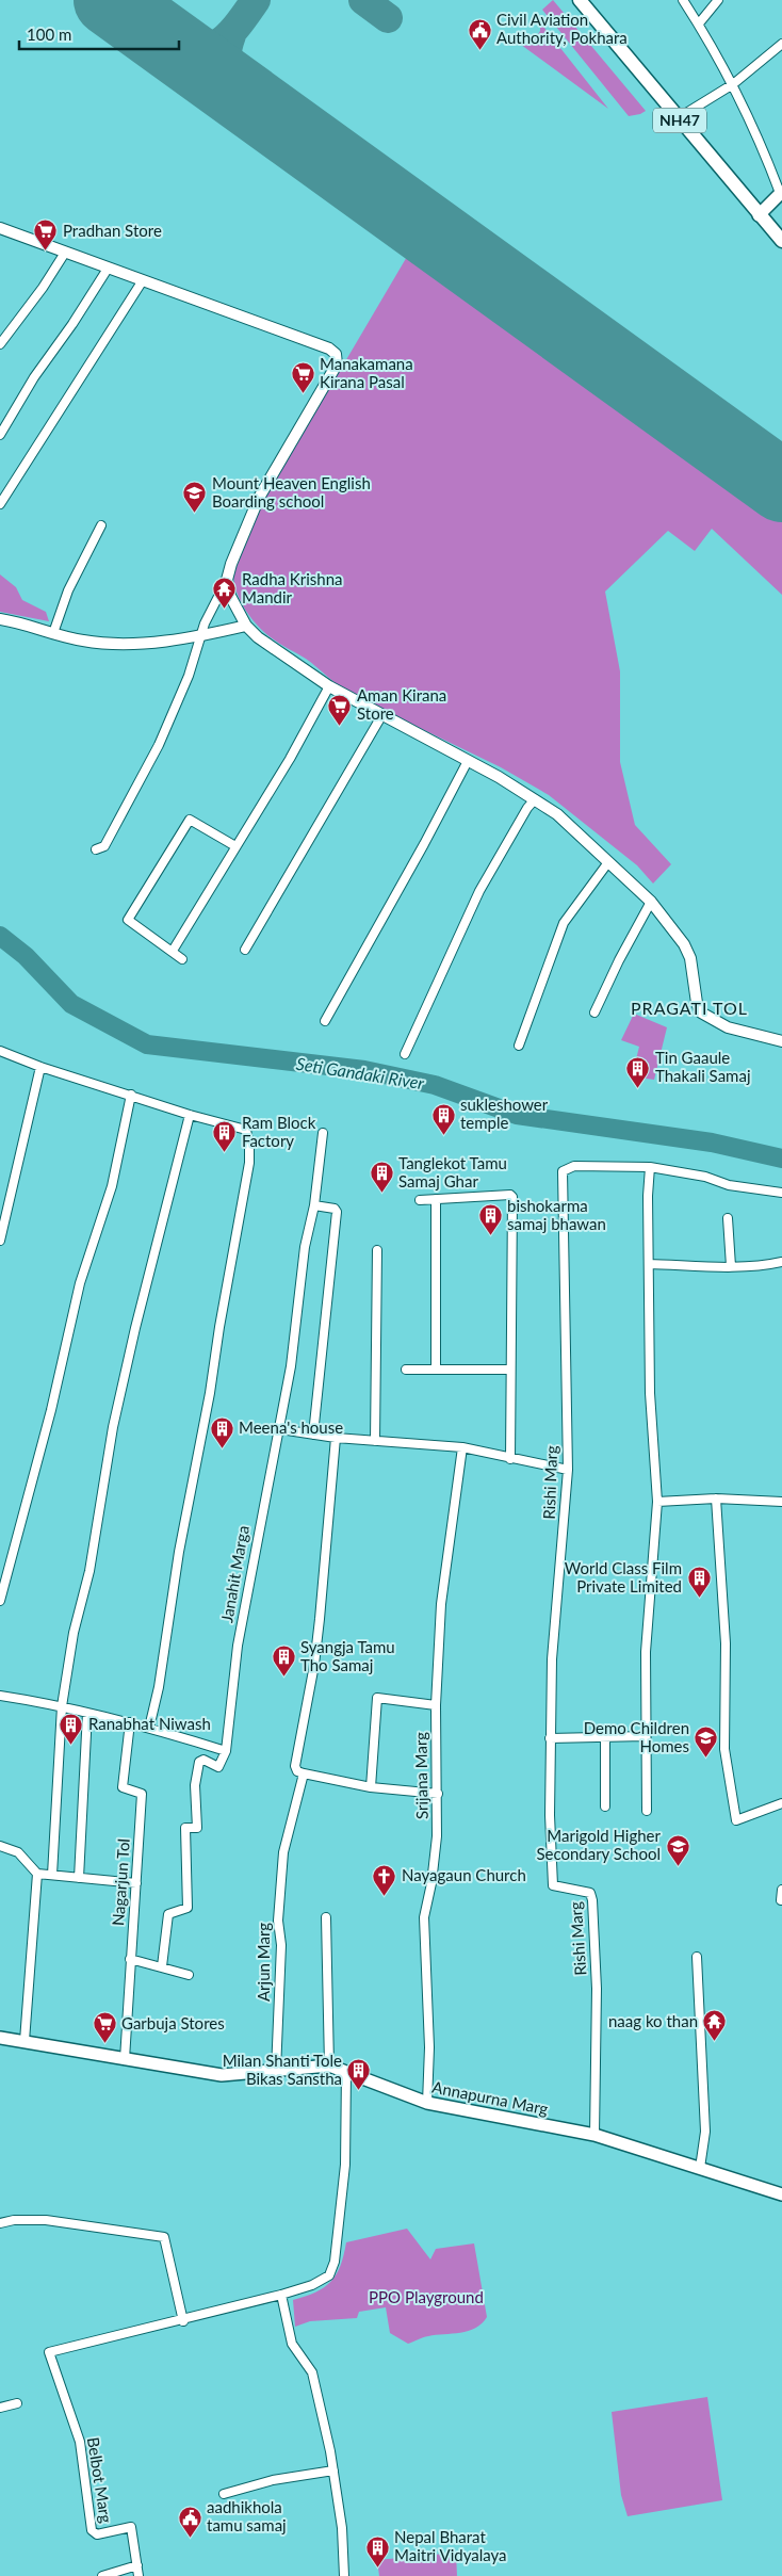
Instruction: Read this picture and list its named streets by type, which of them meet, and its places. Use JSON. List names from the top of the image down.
{
  "streets": {
    "highway": ["NH47"],
    "main road": ["Annapurna Marg"],
    "street": [
      "Rishi Marg",
      "Janahit Marga",
      "Srijana Marg",
      "Nagarjun Tol",
      "Arjun Marg",
      "Belbot Marg"
    ]
  },
  "crossings": [
    ["Rishi Marg", "Annapurna Marg"],
    ["Srijana Marg", "Annapurna Marg"],
    ["Nagarjun Tol", "Annapurna Marg"],
    ["Arjun Marg", "Annapurna Marg"]
  ],
  "districts": ["PRAGATI TOL"],
  "water": ["Seti Gandaki River"],
  "parks": ["PPO Playground"],
  "places": {
    "public building": ["Civil Aviation Authority, Pokhara", "aadhikhola tamu samaj"],
    "supermarket": [
      "Pradhan Store",
      "Manakamana Kirana Pasal",
      "Aman Kirana Store",
      "Garbuja Stores"
    ],
    "school or university": ["Mount Heaven English Boarding school", "Demo Children Homes", "Marigold Higher Secondary School"],
    "temple": ["Radha Krishna Mandir", "naag ko than"],
    "building": [
      "Tin Gaaule Thakali Samaj",
      "sukleshower temple",
      "Ram Block Factory",
      "Tanglekot Tamu Samaj Ghar",
      "bishokarma samaj bhawan",
      "Meena's house",
      "World Class Film Private Limited",
      "Syangja Tamu Tho Samaj",
      "Ranabhat Niwash",
      "Milan Shanti Tole Bikas Sanstha",
      "Nepal Bharat Maitri Vidyalaya"
    ],
    "church": ["Nayagaun Church"]
  },
  "scale_bar": "100 m"
}
